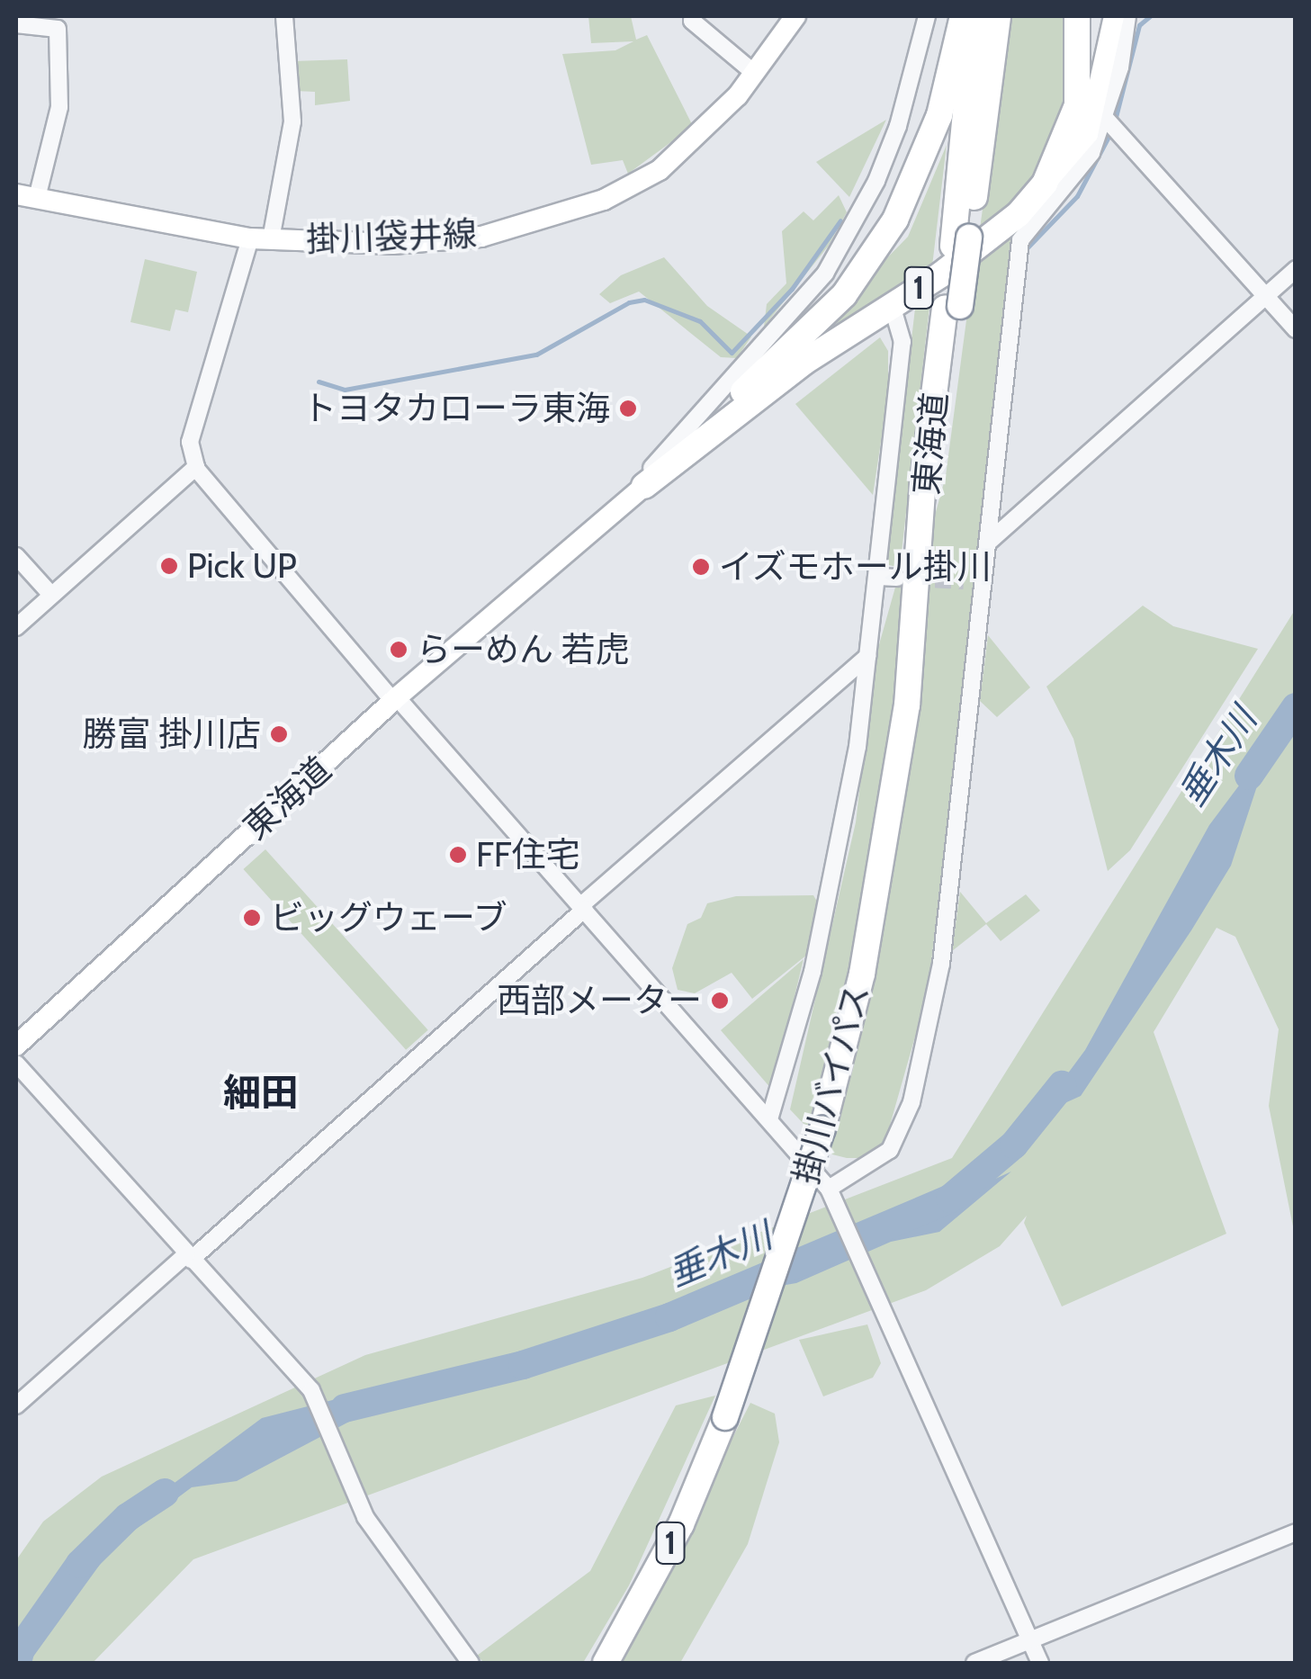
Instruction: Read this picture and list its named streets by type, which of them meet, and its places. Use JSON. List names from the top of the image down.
{
  "streets": {
    "highway": ["1", "東海道", "掛川バイパス"],
    "main road": ["掛川袋井線"]
  },
  "crossings": [
    ["1", "東海道"],
    ["東海道", "掛川バイパス"]
  ],
  "districts": ["細田"],
  "water": ["垂木川"],
  "places": [
    "トヨタカローラ東海",
    "Pick UP",
    "イズモホール掛川",
    "らーめん 若虎",
    "勝富 掛川店",
    "FF住宅",
    "ビッグウェーブ",
    "西部メーター"
  ]
}
